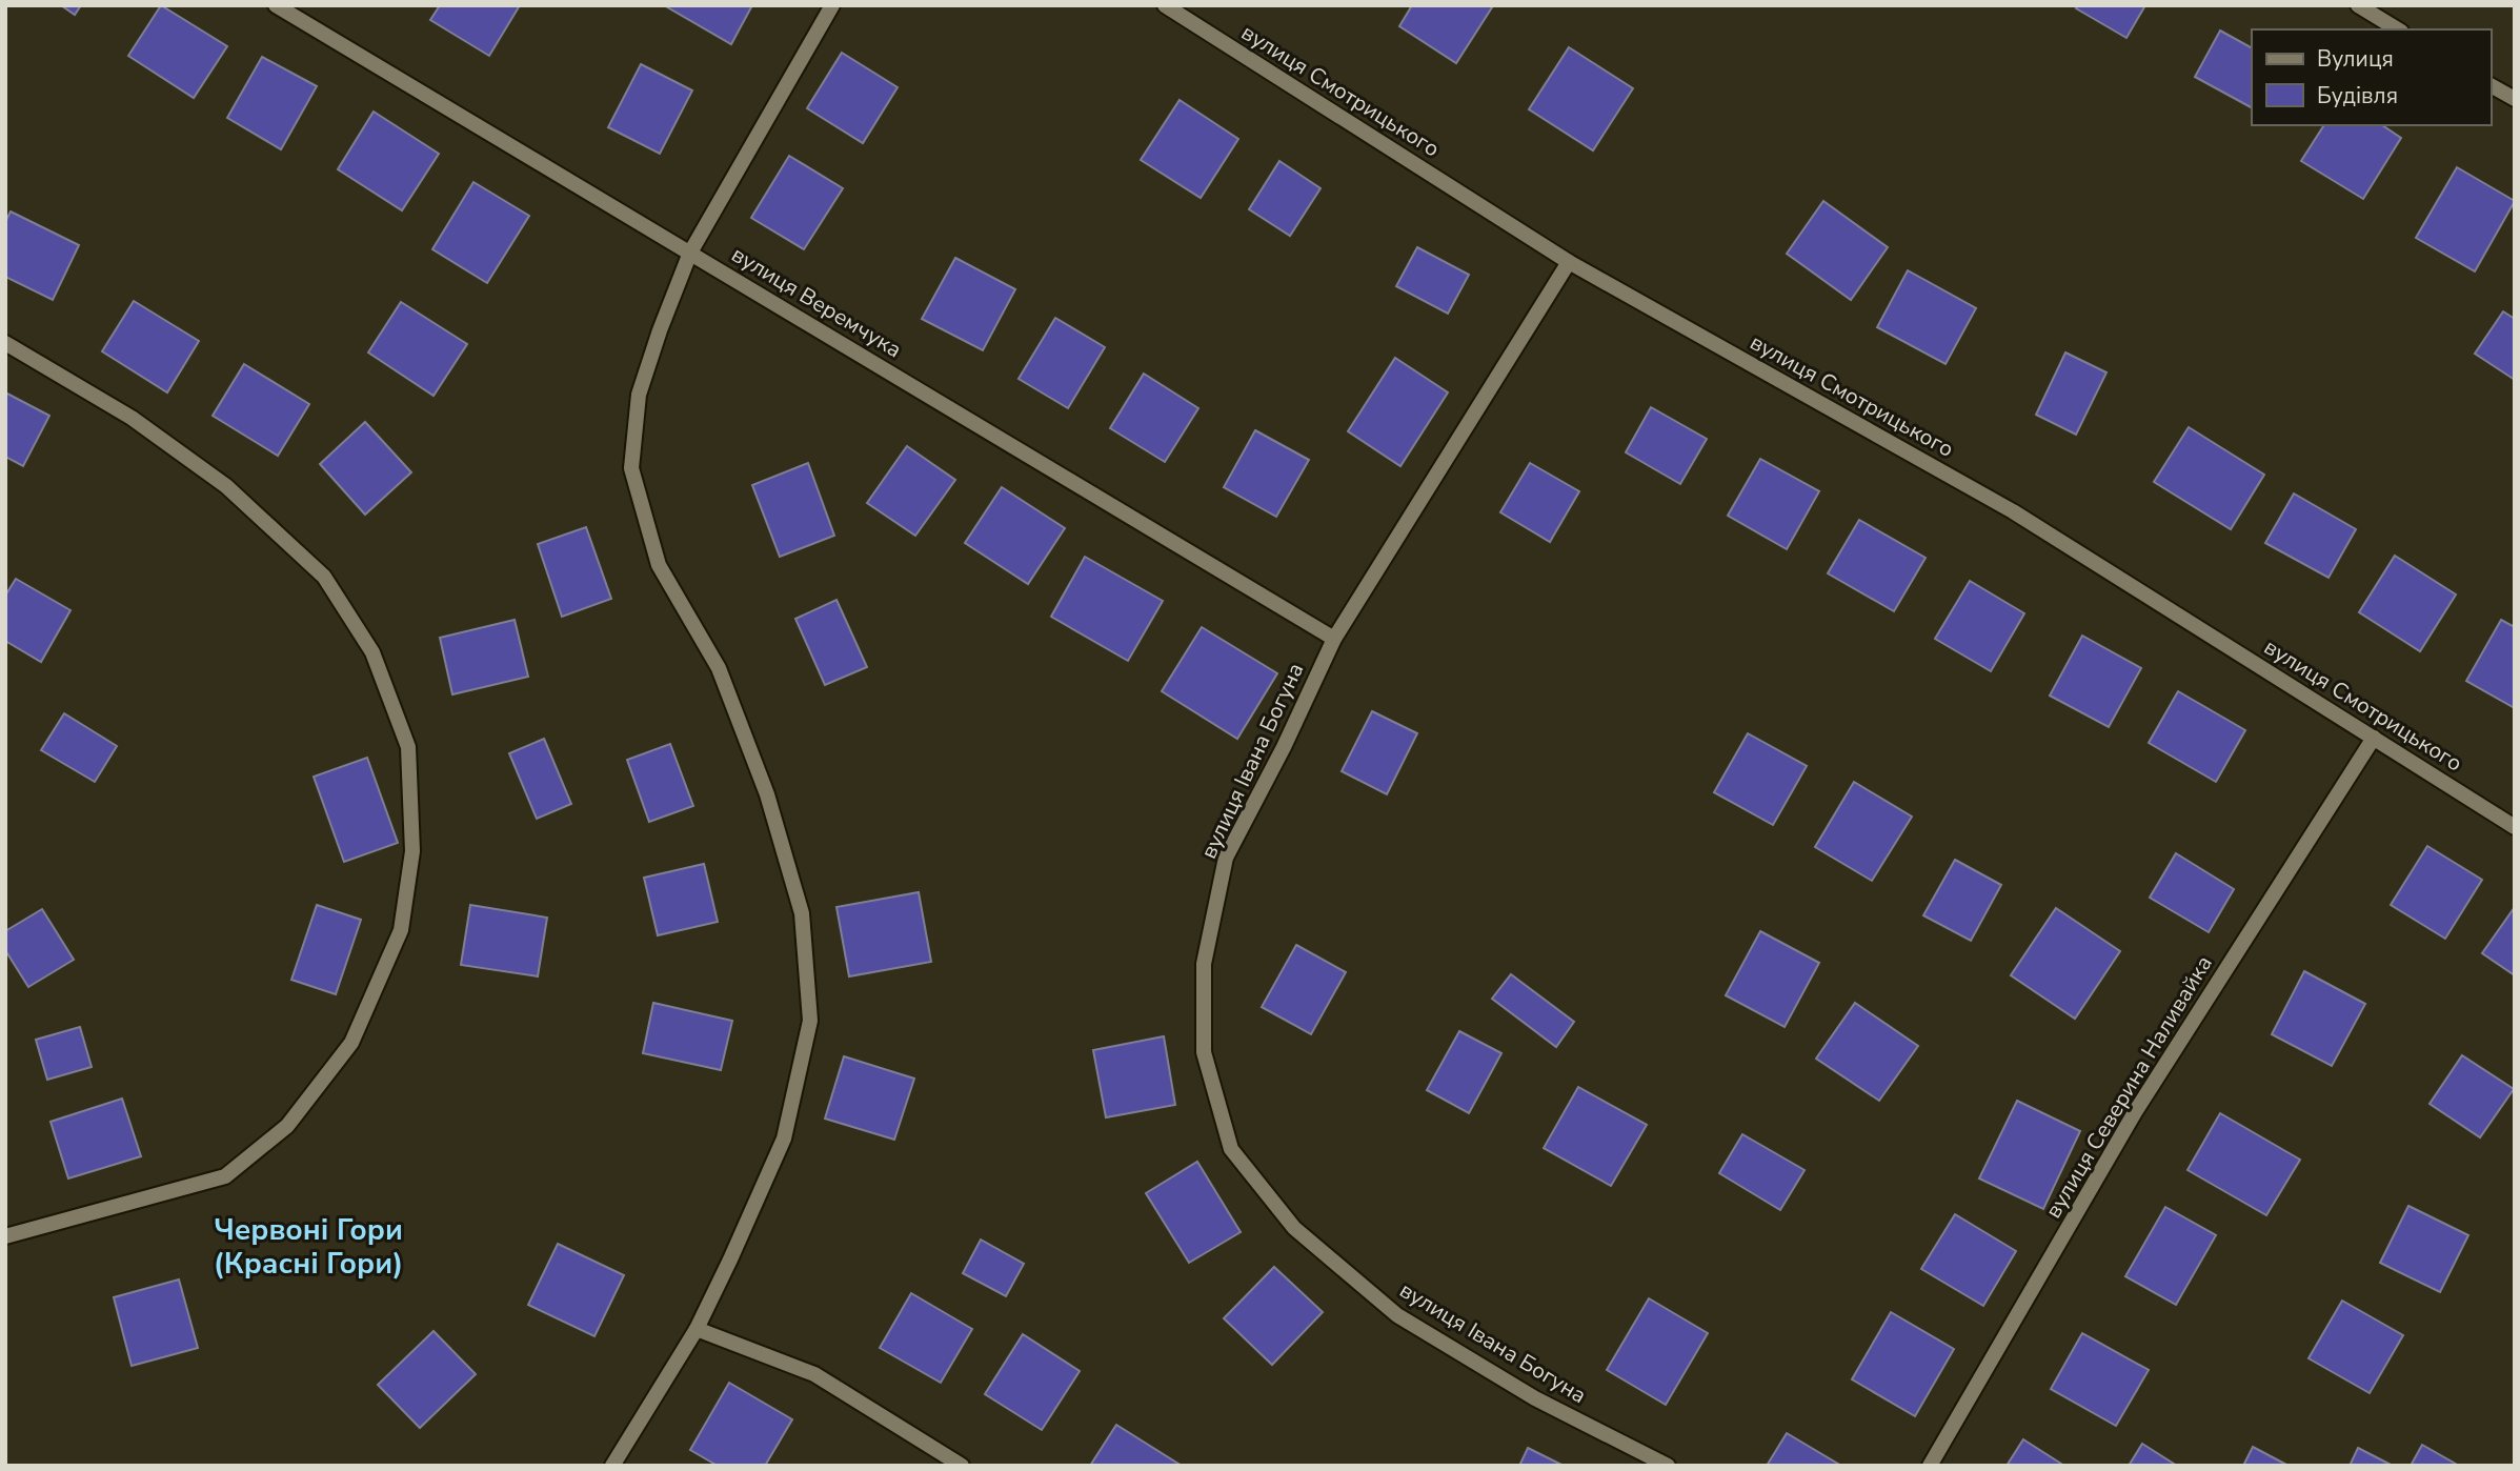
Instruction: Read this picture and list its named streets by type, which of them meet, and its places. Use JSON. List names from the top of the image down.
{
  "streets": {
    "street": [
      "вулиця Смотрицького",
      "вулиця Веремчука",
      "вулиця Івана Богуна",
      "вулиця Северина Наливайка"
    ]
  },
  "crossings": [
    ["вулиця Смотрицького", "вулиця Івана Богуна"],
    ["вулиця Смотрицького", "вулиця Северина Наливайка"],
    ["вулиця Веремчука", "вулиця Івана Богуна"]
  ],
  "districts": ["Червоні Гори (Красні Гори)"],
  "legend": ["Вулиця", "Будівля"]
}
